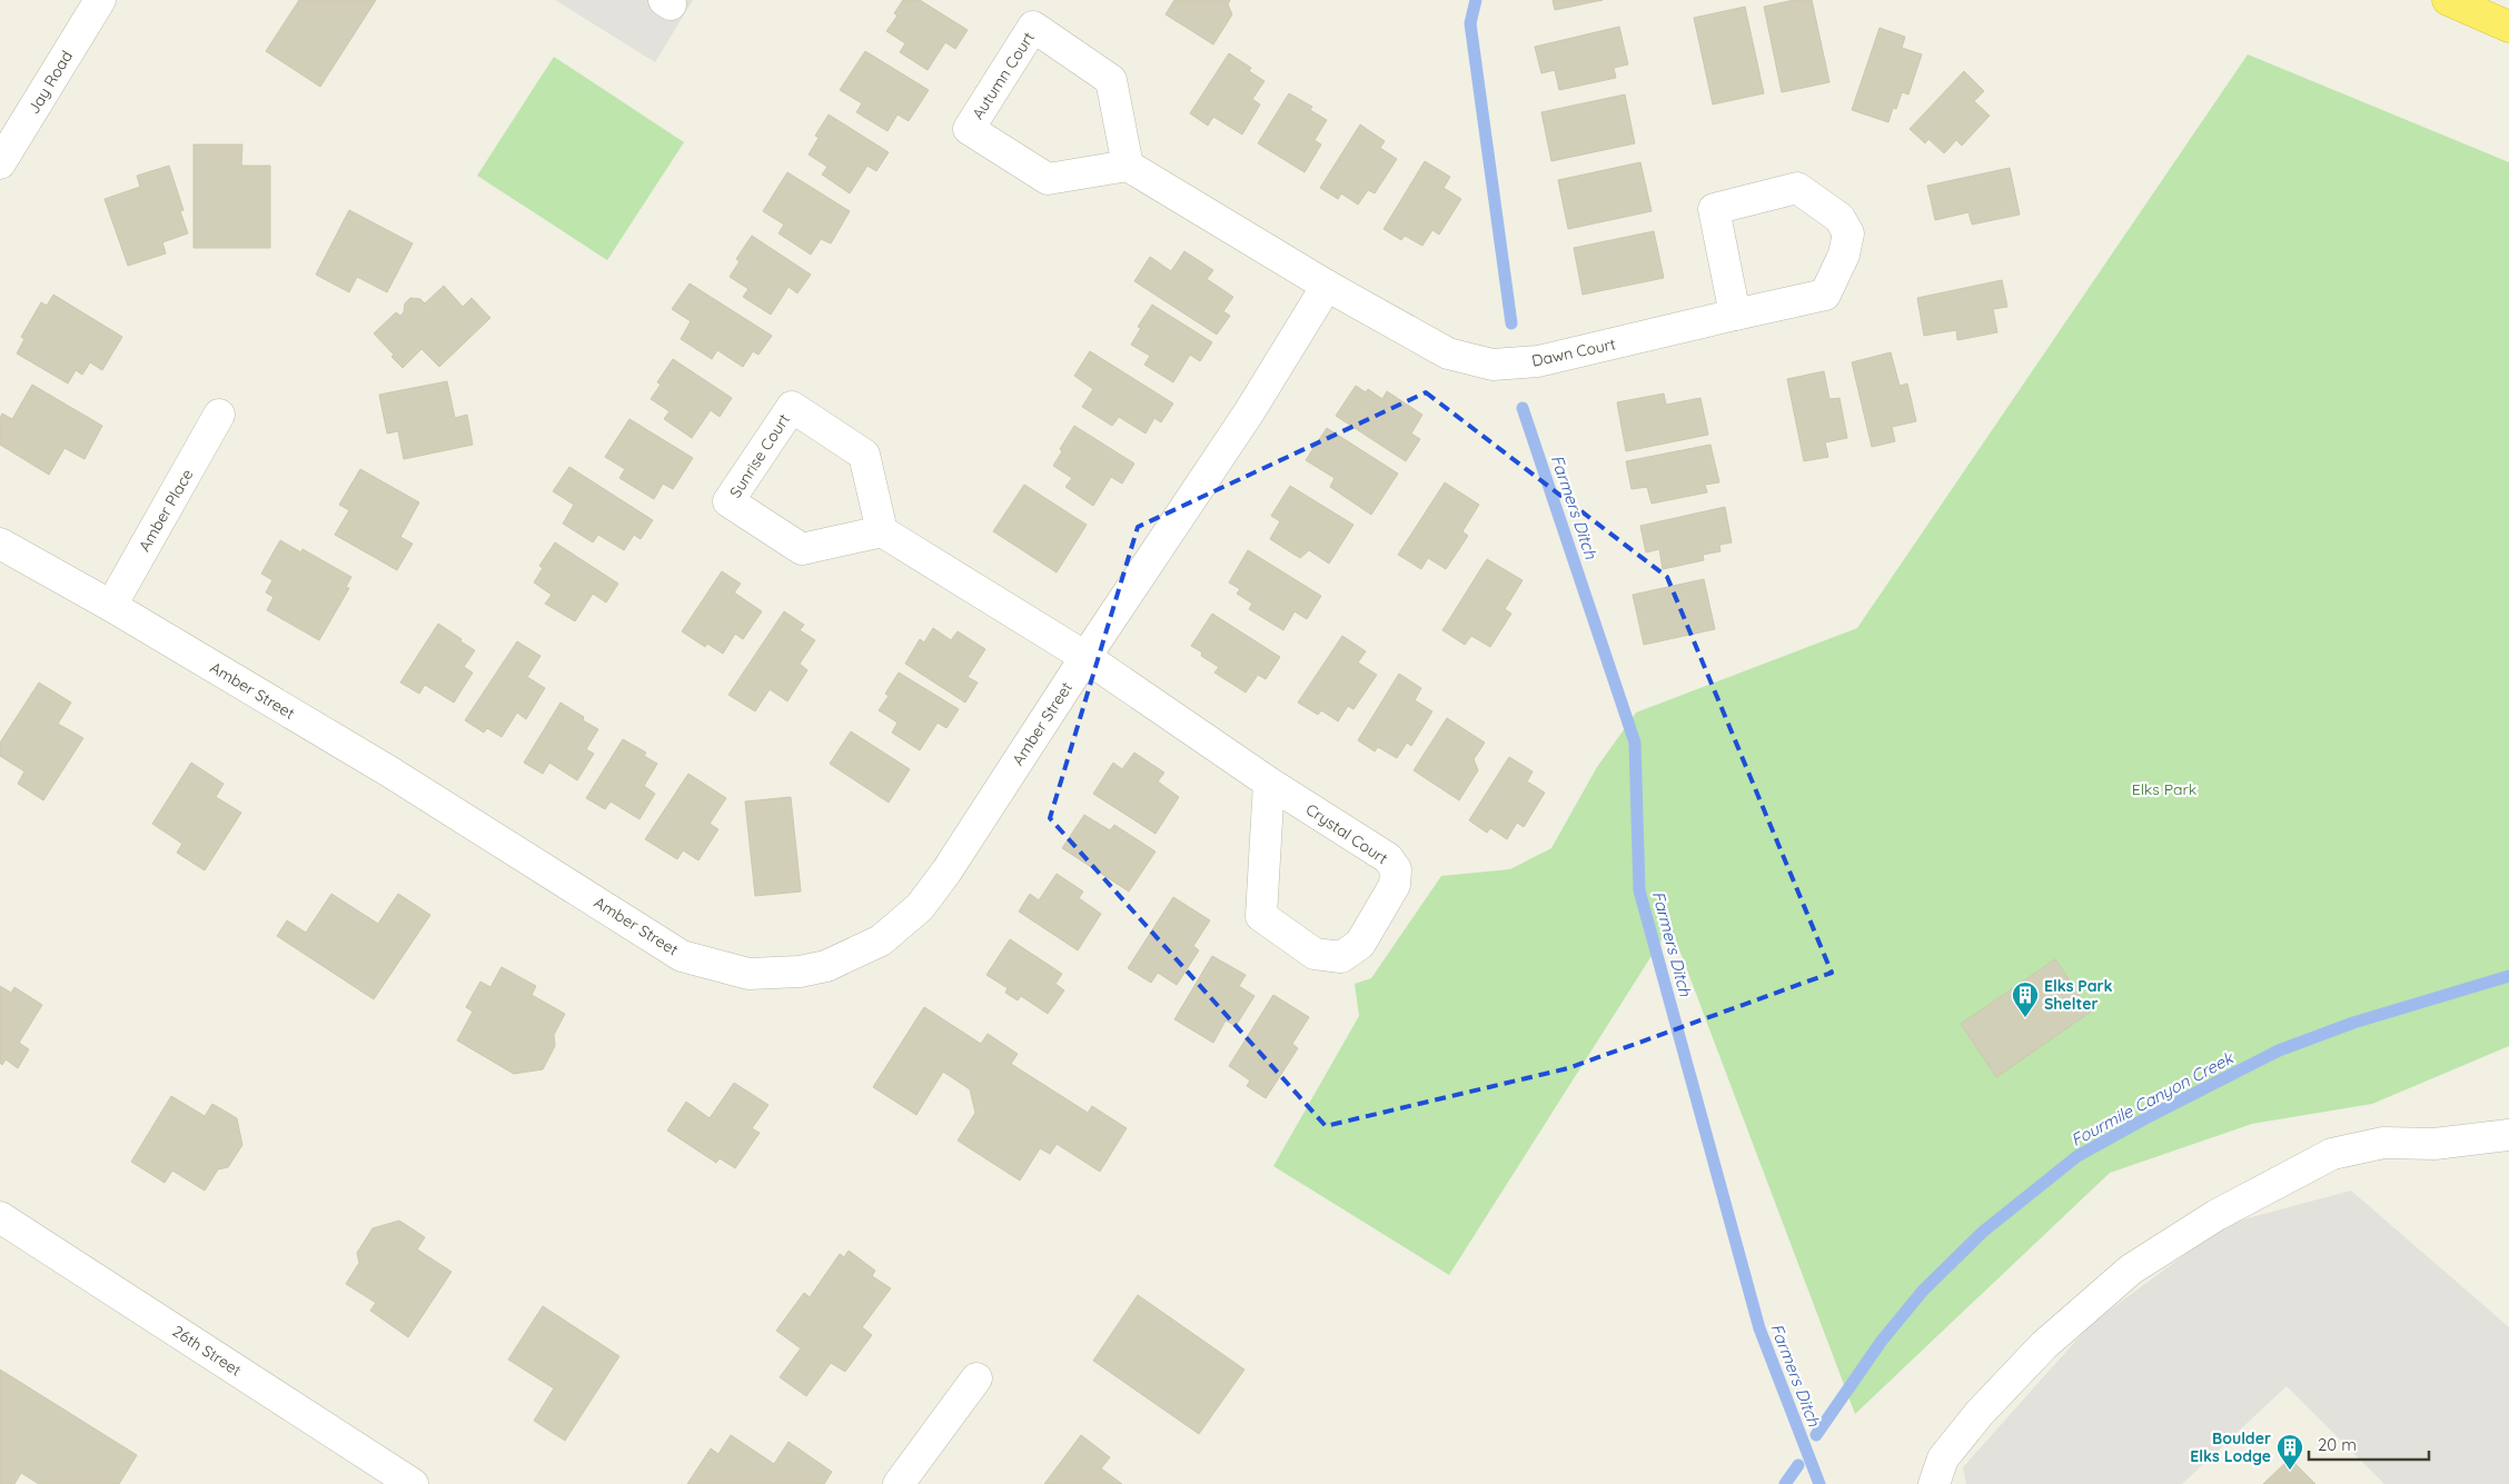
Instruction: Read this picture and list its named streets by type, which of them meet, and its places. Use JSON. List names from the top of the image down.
{
  "streets": {
    "street": [
      "Autumn Court",
      "Jay Road",
      "Dawn Court",
      "Sunrise Court",
      "Amber Place",
      "Amber Street",
      "Crystal Court",
      "26th Street"
    ]
  },
  "crossings": [
    ["Dawn Court", "Amber Street"],
    ["Amber Place", "Amber Street"],
    ["Amber Street", "Crystal Court"]
  ],
  "water": ["Farmers Ditch", "Fourmile Canyon Creek"],
  "parks": ["Elks Park"],
  "places": {
    "building": ["Elks Park Shelter", "Boulder Elks Lodge"]
  },
  "scale_bar": "20 m"
}
